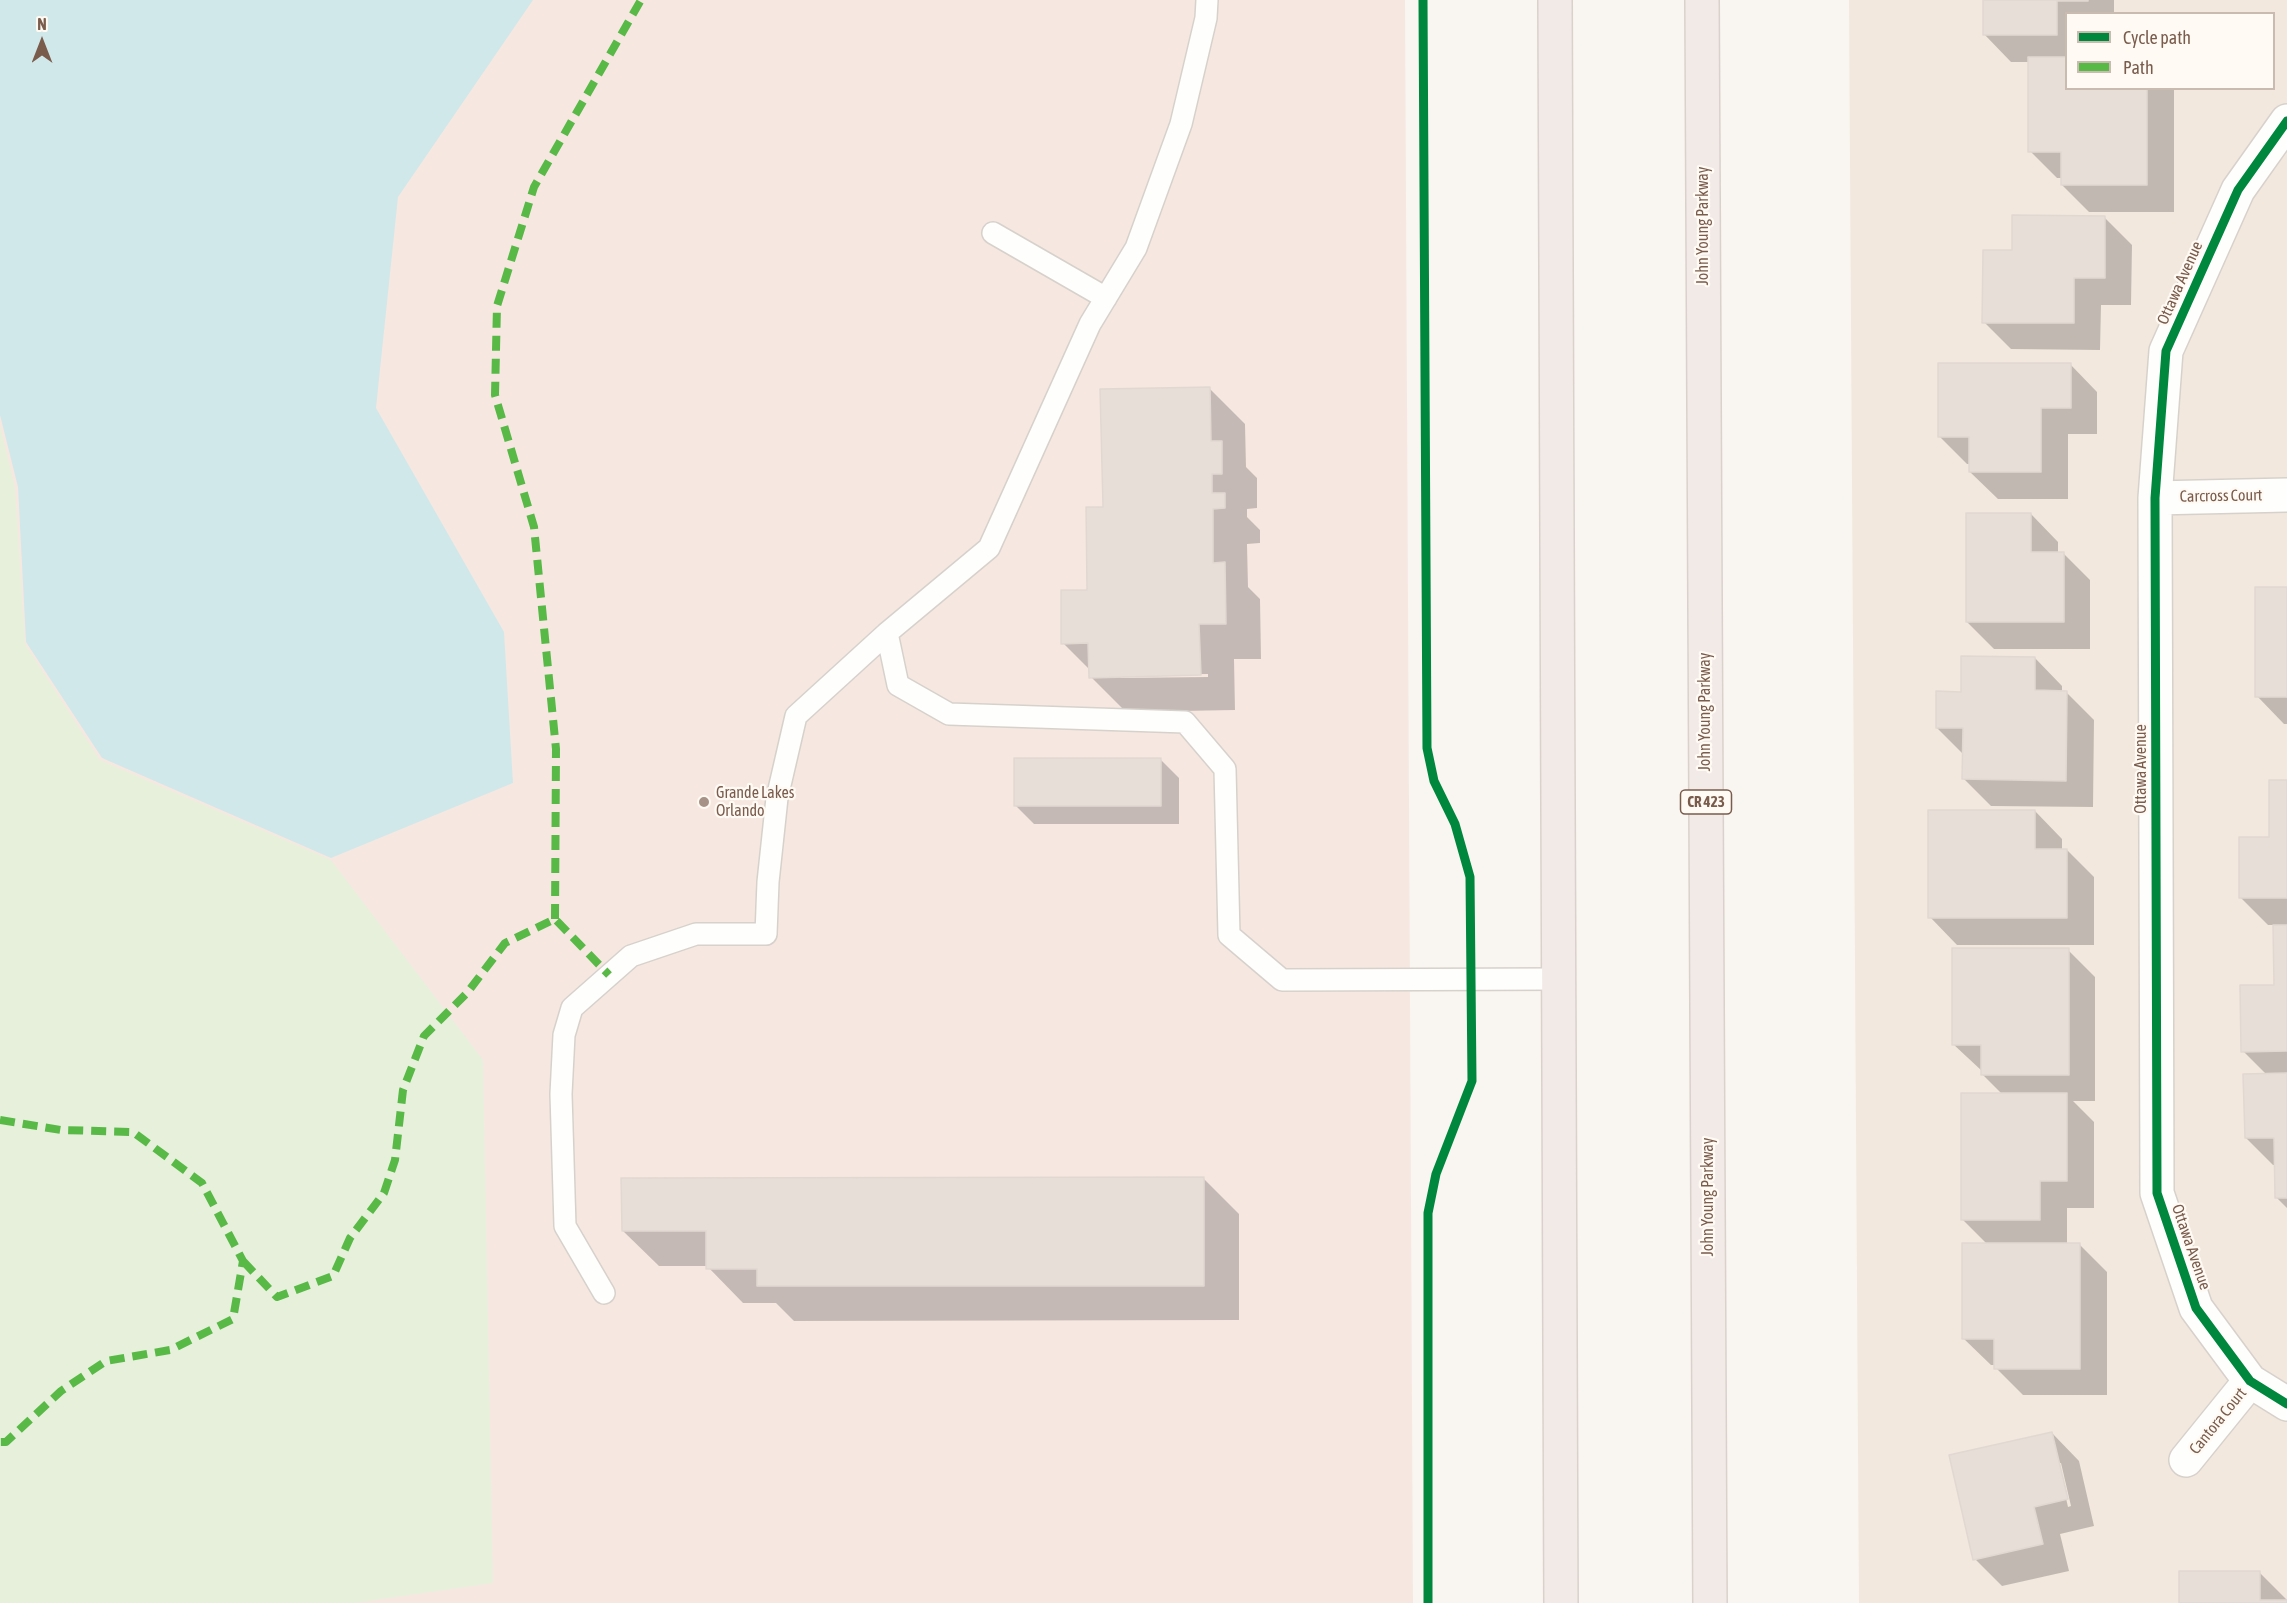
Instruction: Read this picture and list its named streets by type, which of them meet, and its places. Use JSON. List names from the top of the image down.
{
  "streets": {
    "highway": ["John Young Parkway", "CR 423"],
    "street": ["Ottawa Avenue", "Carcross Court", "Cantora Court"]
  },
  "crossings": [
    ["Ottawa Avenue", "Carcross Court"],
    ["Ottawa Avenue", "Cantora Court"]
  ],
  "places": ["Grande Lakes Orlando"],
  "legend": ["Cycle path", "Path"],
  "north": "top"
}
